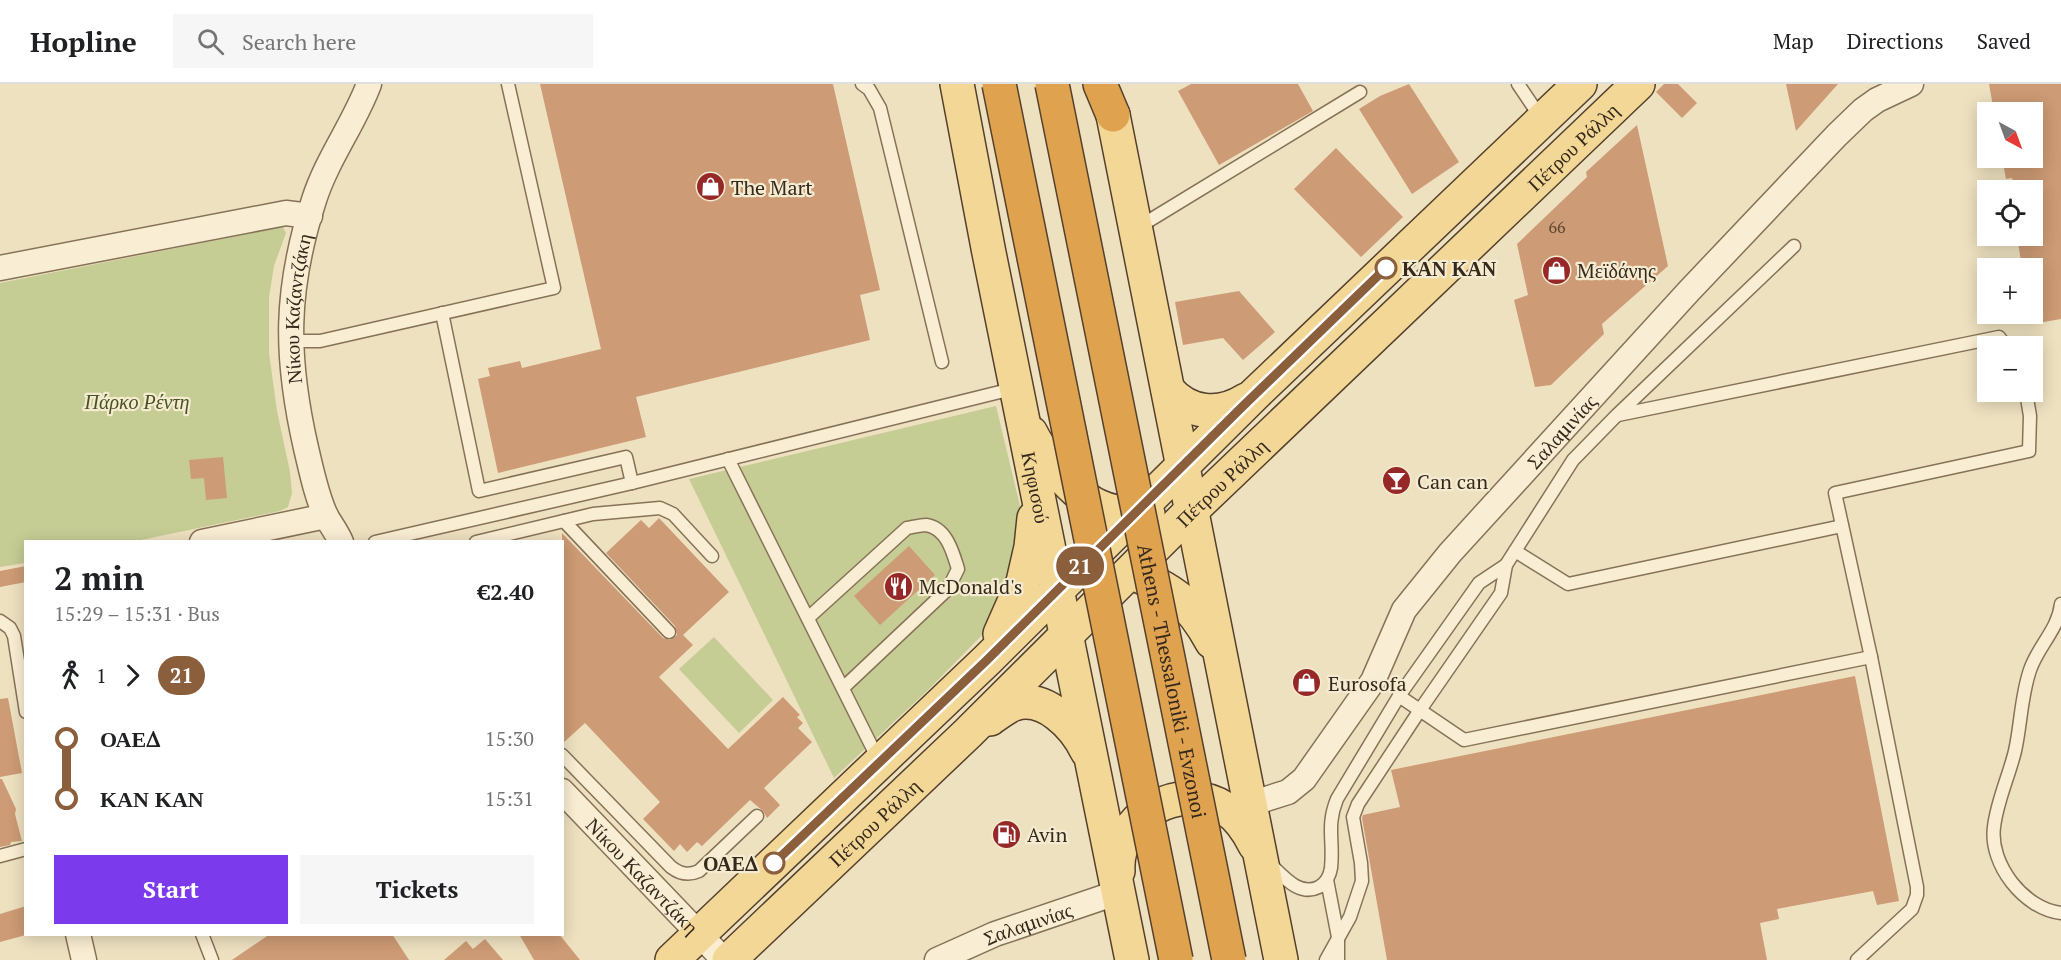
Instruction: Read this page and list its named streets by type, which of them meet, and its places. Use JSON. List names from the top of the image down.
{
  "streets": {
    "highway": ["Athens - Thessaloniki - Evzonoi"],
    "main road": ["Πέτρου Ράλλη", "Κηφισού"],
    "street": ["Νίκου Καζαντζάκη", "Σαλαμινίας"]
  },
  "crossings": [
    ["Πέτρου Ράλλη", "Νίκου Καζαντζάκη"],
    ["Πέτρου Ράλλη", "Κηφισού"],
    ["Σαλαμινίας", "Κηφισού"]
  ],
  "parks": ["Πάρκο Ρέντη"],
  "places": {
    "shop": ["The Mart", "Μεϊδάνης", "Eurosofa"],
    "other": ["ΚΑΝ ΚΑΝ", "ΟΑΕΔ"],
    "bar": ["Can can"],
    "restaurant": ["McDonald's"],
    "fuel station": ["Avin"]
  },
  "lines": ["bus line 21"],
  "house_numbers": ["66"],
  "north": "bottom right",
  "page": {
    "header": "Hopline",
    "search": "Search here",
    "nav": ["Map", "Directions", "Saved"],
    "on_map": "21",
    "map_buttons": ["+", "−"],
    "heading": ["2 min", "15:29 – 15:31 · Bus", "€2.40"],
    "legs": ["1", "21"],
    "list": [
      {
        "name": "ΟΑΕΔ",
        "value": "15:30"
      },
      {
        "name": "ΚΑΝ ΚΑΝ",
        "value": "15:31"
      }
    ],
    "buttons": ["Start", "Tickets"]
  }
}
